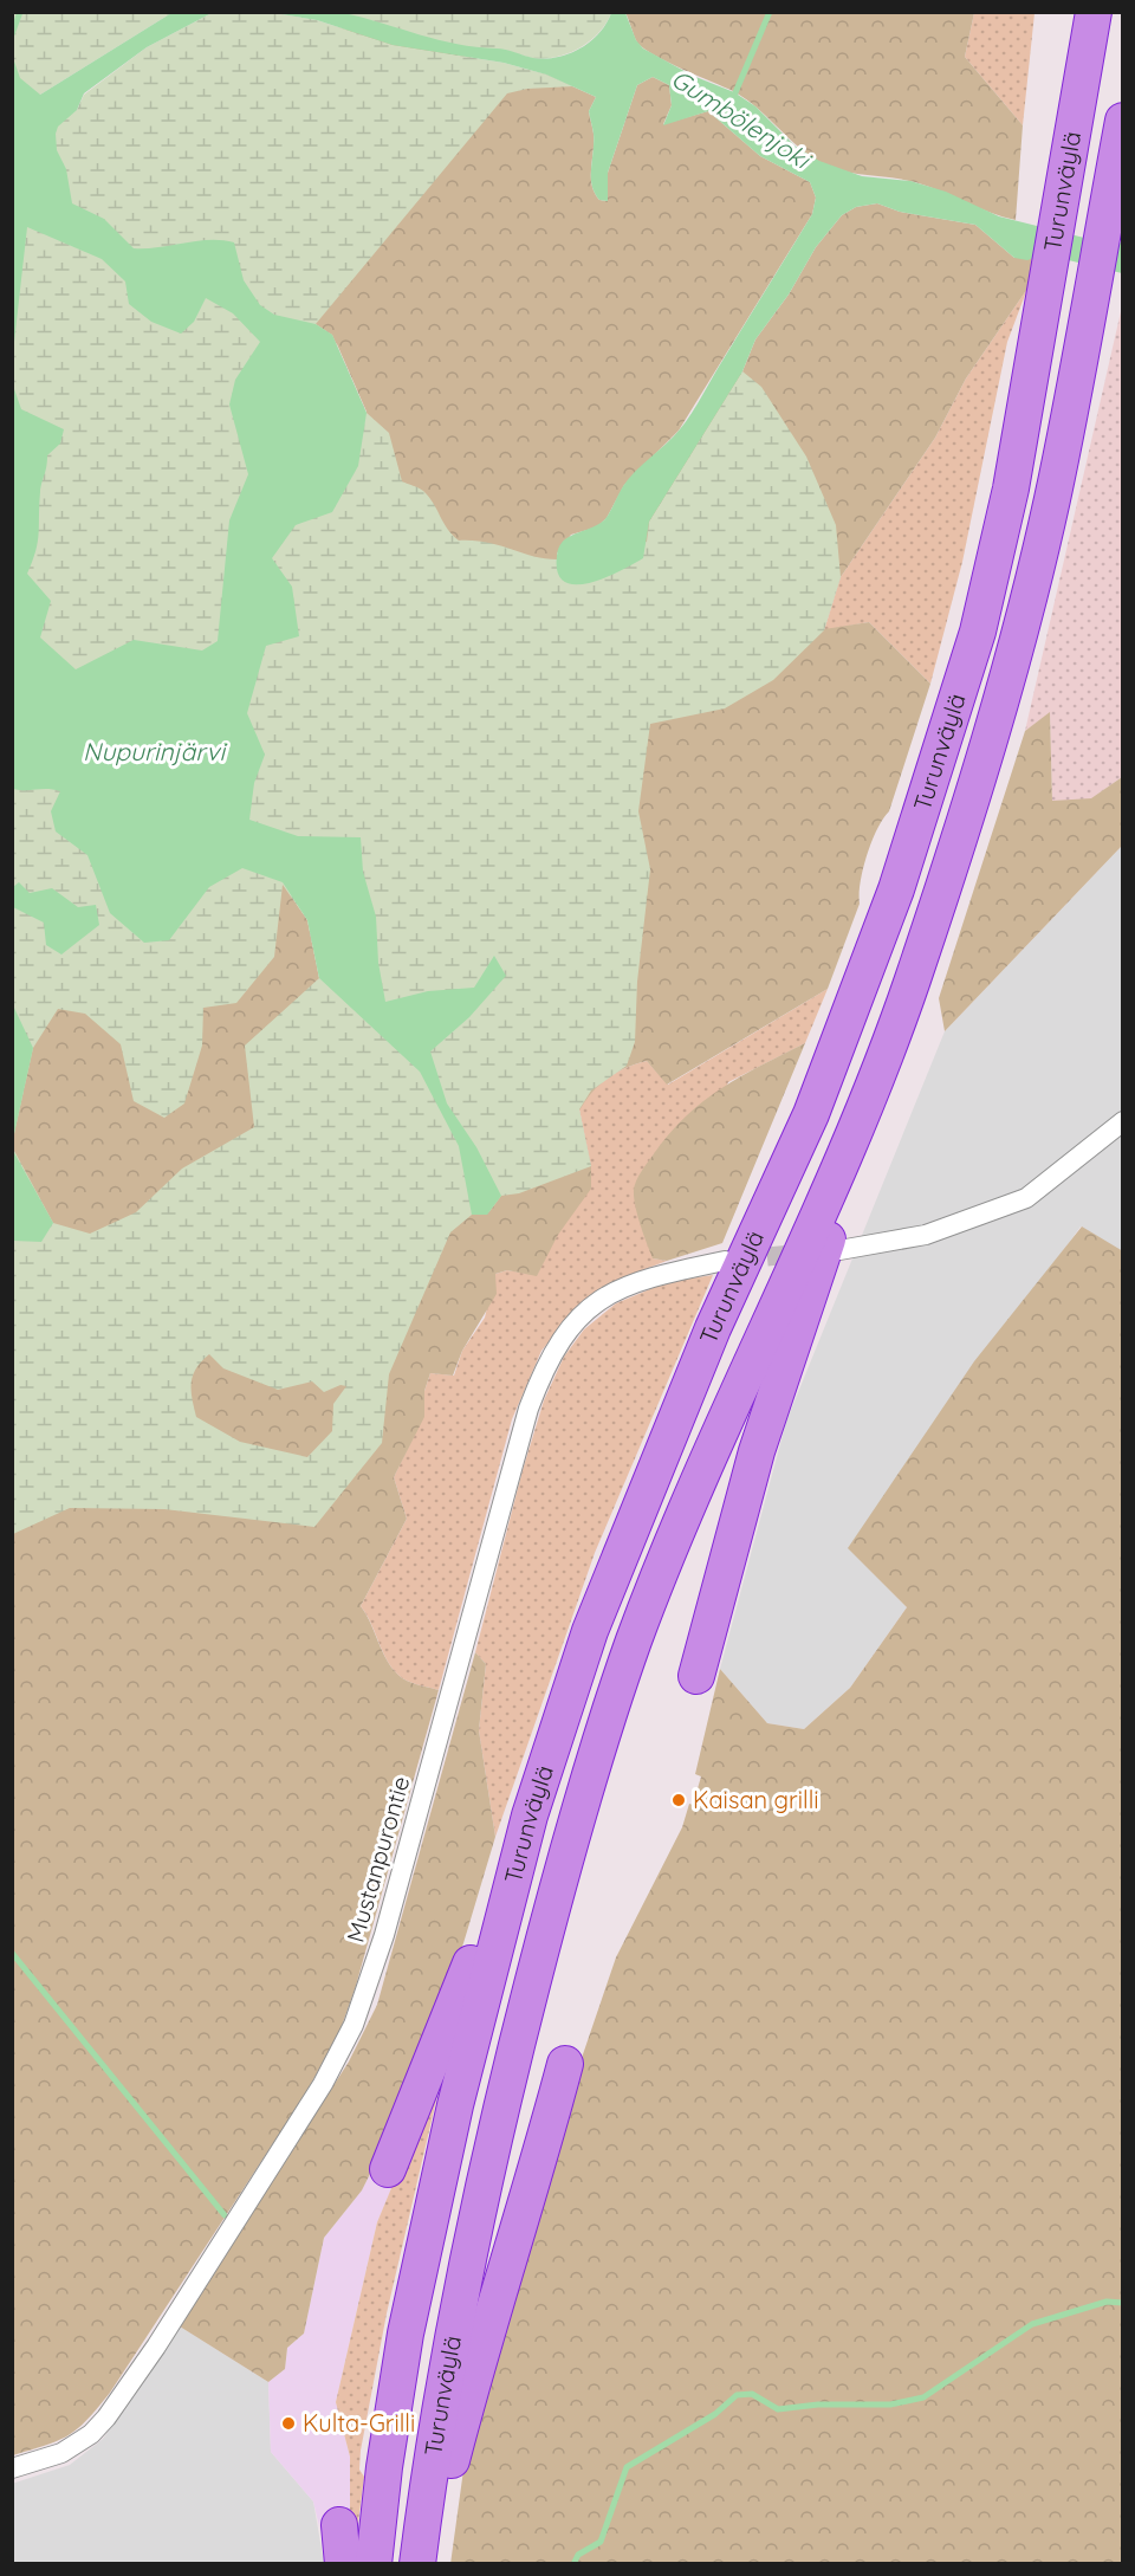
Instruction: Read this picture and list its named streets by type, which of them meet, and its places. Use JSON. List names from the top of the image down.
{
  "streets": {
    "highway": ["Turunväylä"],
    "street": ["Mustanpurontie"]
  },
  "water": ["Gumbölenjoki", "Nupurinjärvi"],
  "places": ["Kaisan grilli", "Kulta-Grilli"]
}
